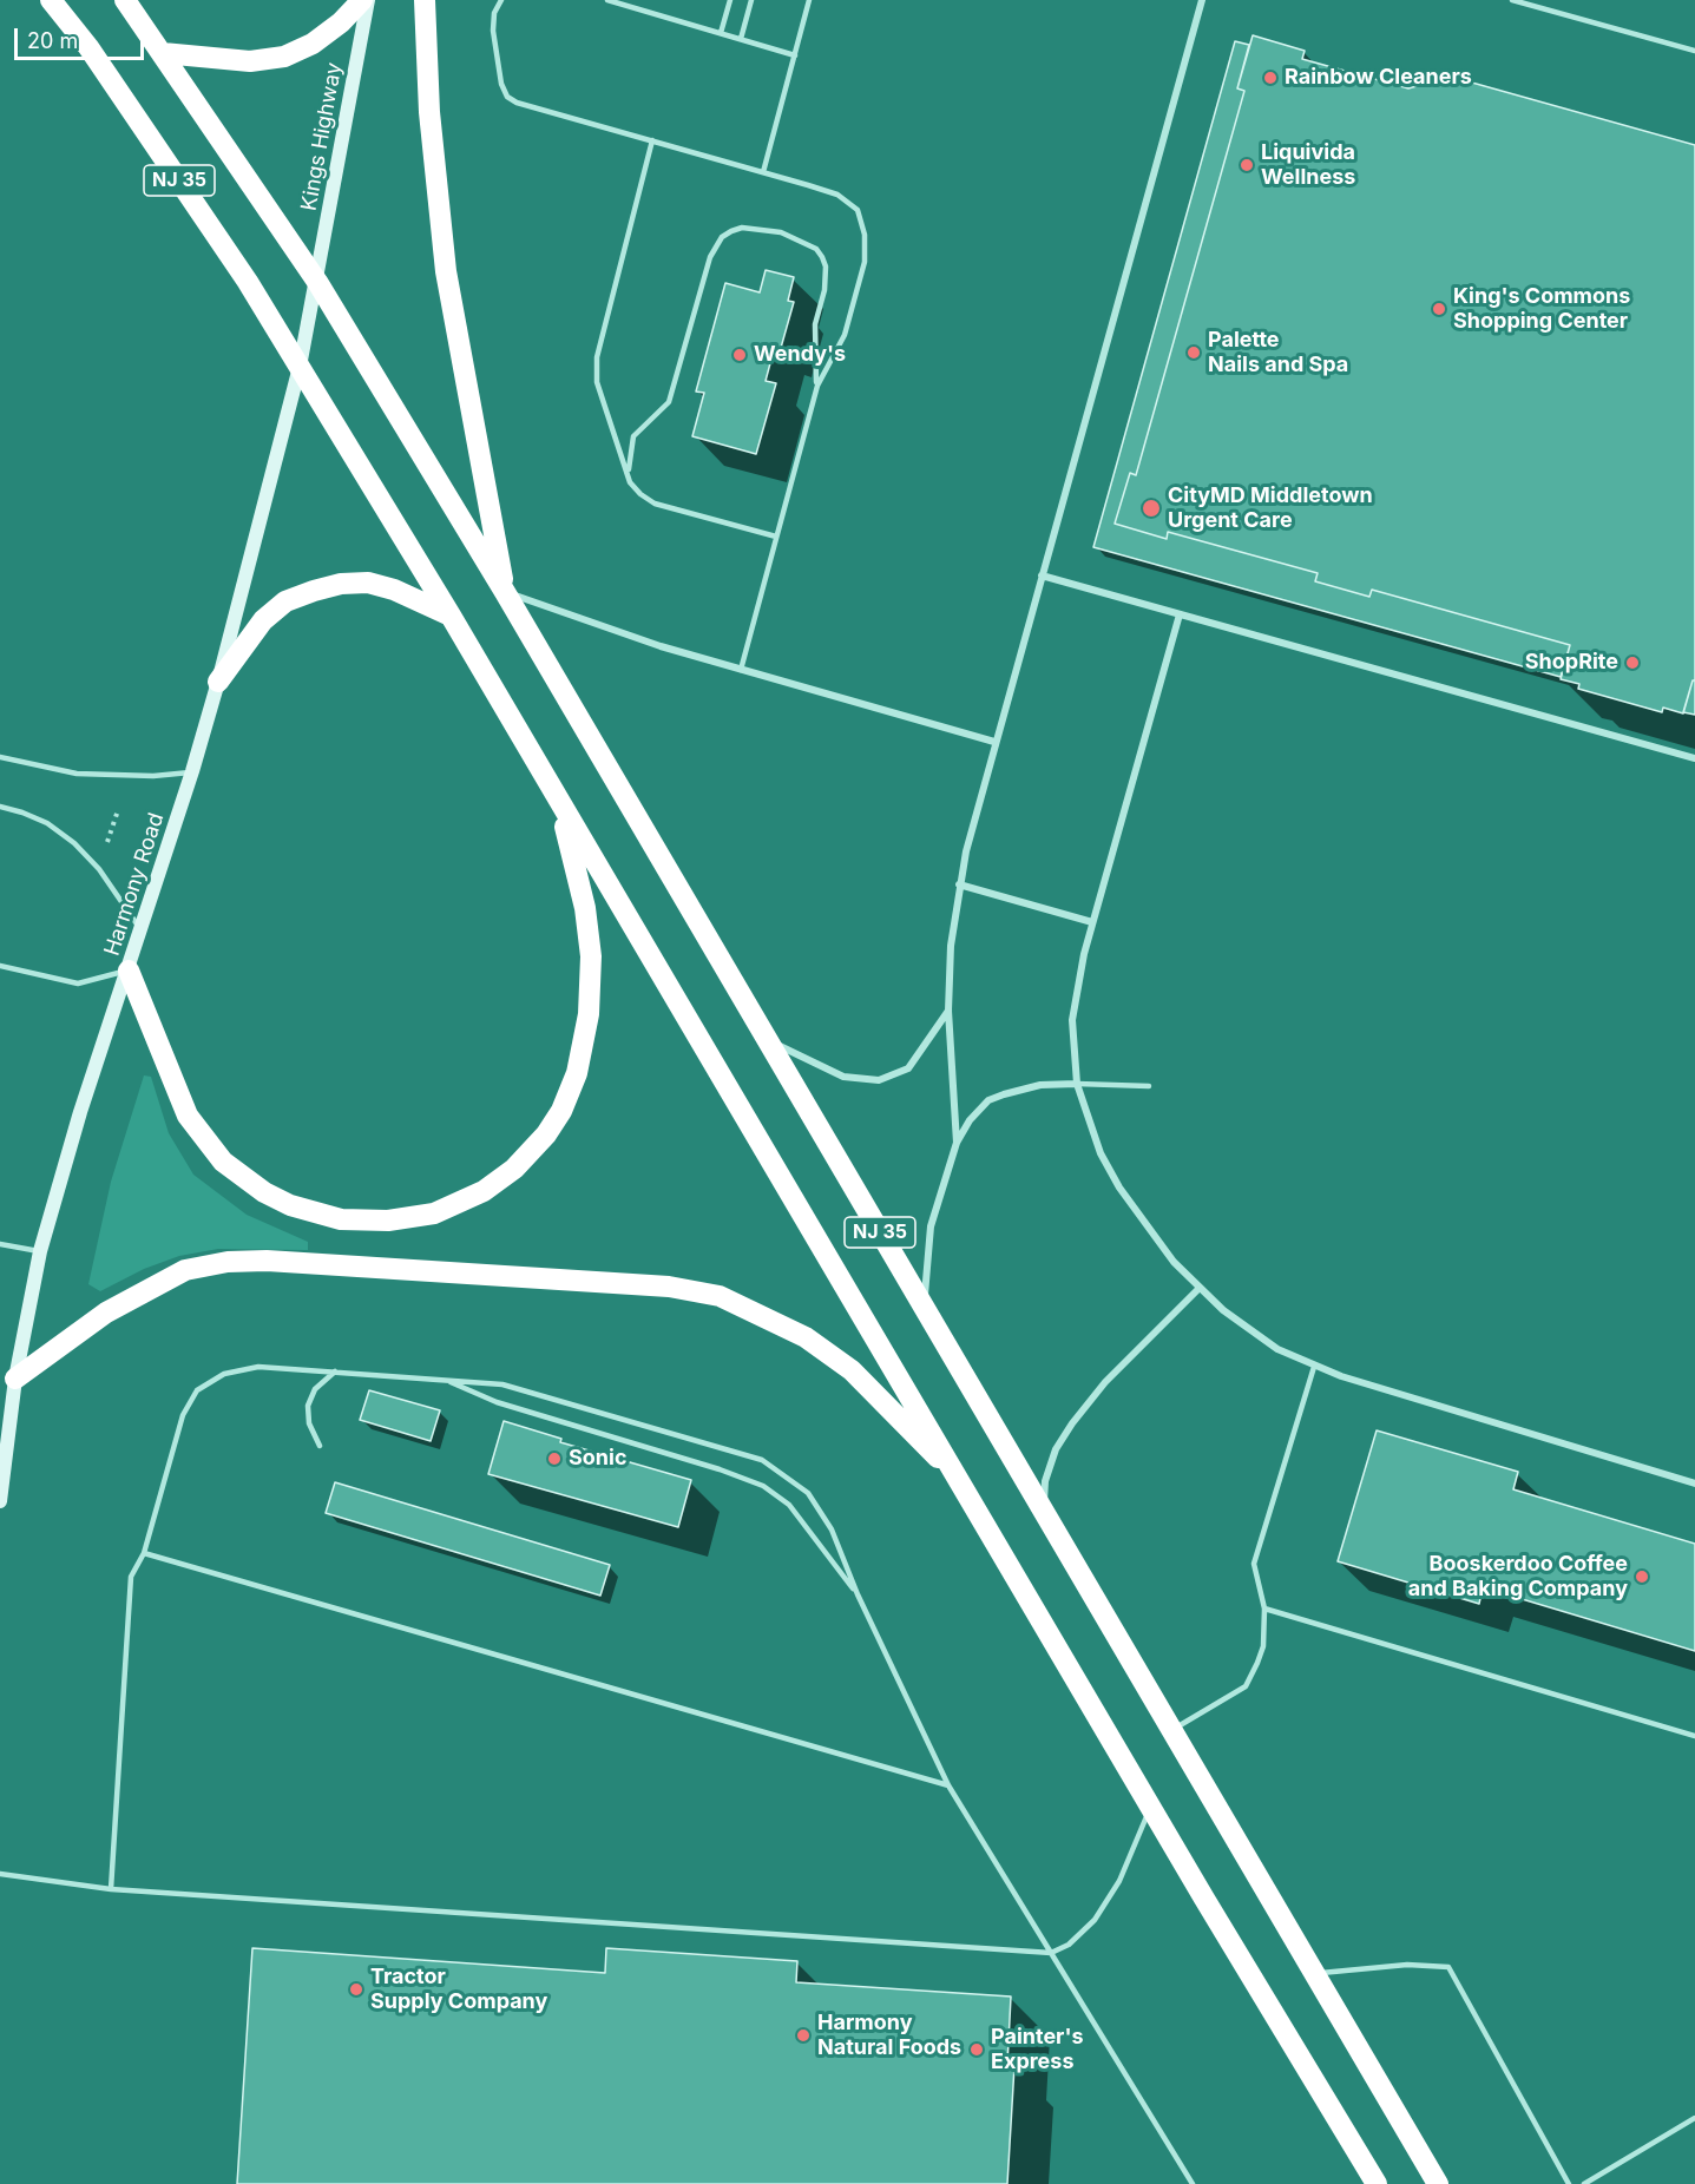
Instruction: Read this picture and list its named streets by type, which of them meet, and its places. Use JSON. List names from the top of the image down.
{
  "streets": {
    "highway": ["NJ 35"],
    "street": ["Kings Highway", "Harmony Road"]
  },
  "crossings": [
    ["Kings Highway", "NJ 35"],
    ["Kings Highway", "Harmony Road"],
    ["NJ 35", "Harmony Road"]
  ],
  "places": [
    "Rainbow Cleaners",
    "Liquivida Wellness",
    "King's Commons Shopping Center",
    "Palette Nails and Spa",
    "Wendy's",
    "CityMD Middletown Urgent Care",
    "ShopRite",
    "Sonic",
    "Booskerdoo Coffee and Baking Company",
    "Tractor Supply Company",
    "Harmony Natural Foods",
    "Painter's Express"
  ],
  "scale_bar": "20 m"
}
